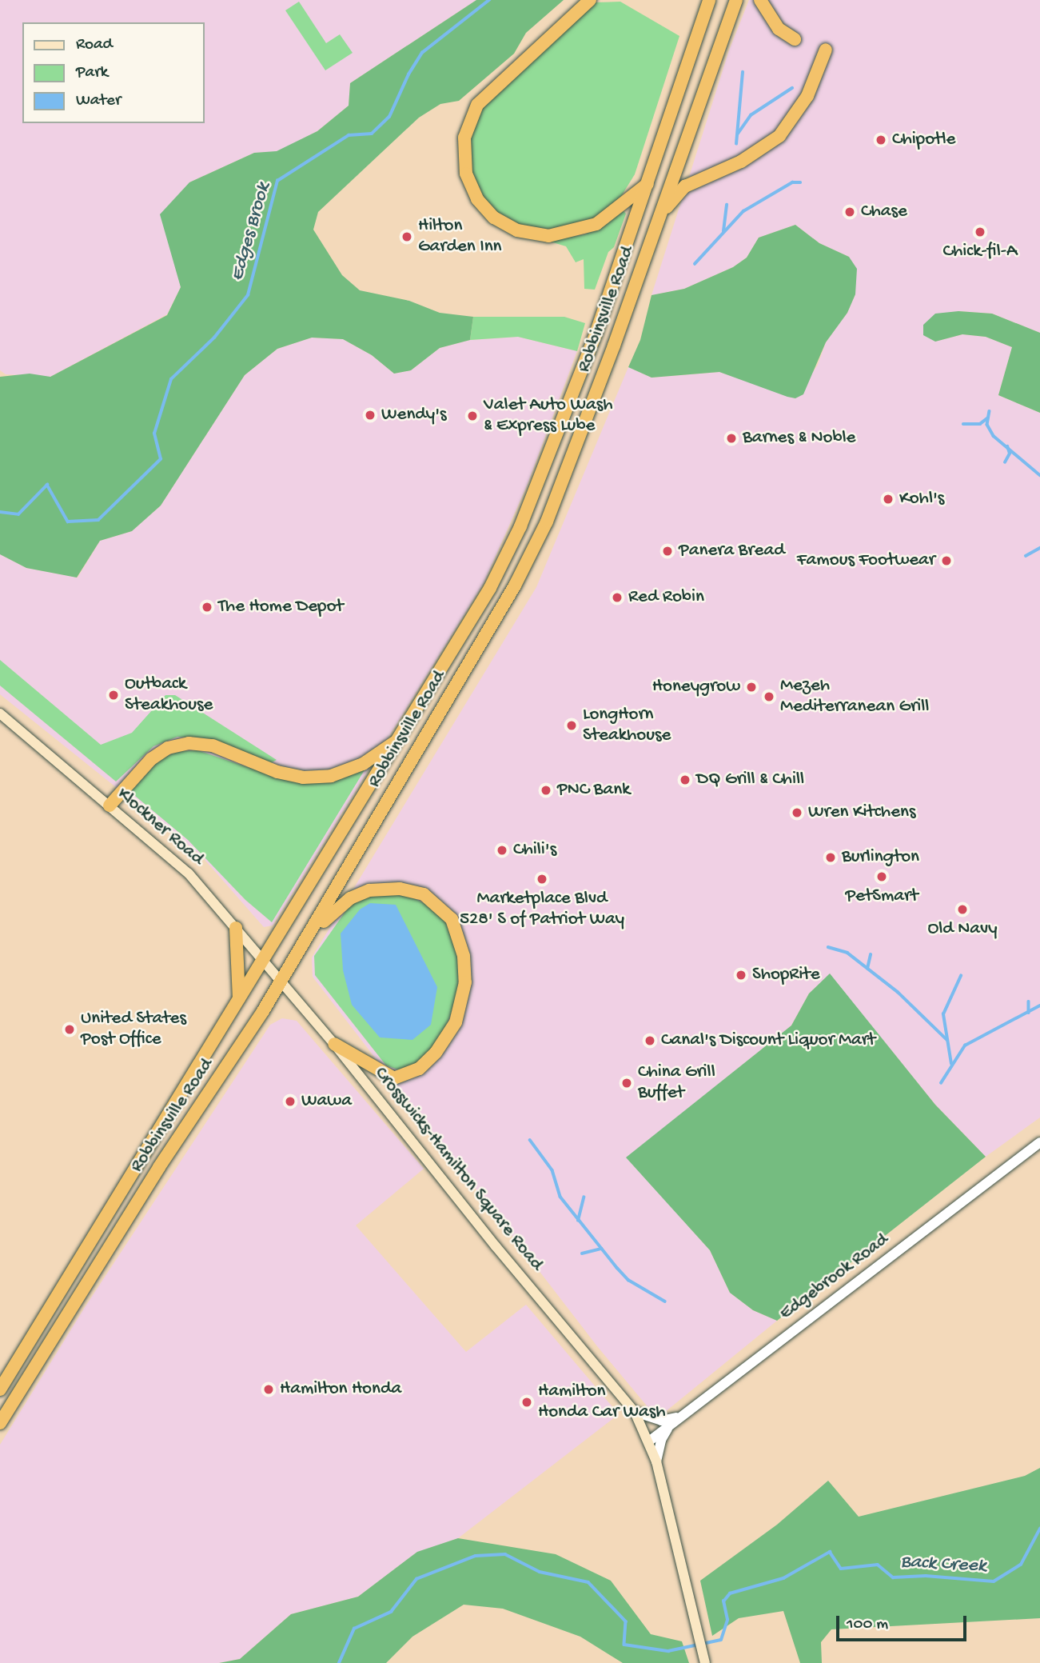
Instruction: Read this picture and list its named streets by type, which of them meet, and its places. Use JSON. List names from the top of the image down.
{
  "streets": {
    "highway": ["Robbinsville Road"],
    "main road": ["Klockner Road", "Crosswicks-Hamilton Square Road"],
    "street": ["Edgebrook Road"]
  },
  "crossings": [
    ["Robbinsville Road", "Klockner Road"],
    ["Robbinsville Road", "Crosswicks-Hamilton Square Road"],
    ["Klockner Road", "Crosswicks-Hamilton Square Road"],
    ["Crosswicks-Hamilton Square Road", "Edgebrook Road"]
  ],
  "water": ["Edges Brook", "Back Creek"],
  "places": [
    "Chipotle",
    "Chase",
    "Chick-fil-A",
    "Hilton Garden Inn",
    "Wendy's",
    "Valet Auto Wash & Express Lube",
    "Barnes & Noble",
    "Kohl's",
    "Panera Bread",
    "Famous Footwear",
    "Red Robin",
    "The Home Depot",
    "Honeygrow",
    "Outback Steakhouse",
    "Mezeh Mediterranean Grill",
    "LongHorn Steakhouse",
    "DQ Grill & Chill",
    "PNC Bank",
    "Wren Kitchens",
    "Chili's",
    "Burlington",
    "PetSmart",
    "Marketplace Blvd 528' S of Patriot Way",
    "Old Navy",
    "ShopRite",
    "United States Post Office",
    "Canal's Discount Liquor Mart",
    "China Grill Buffet",
    "Wawa",
    "Hamilton Honda",
    "Hamilton Honda Car Wash"
  ],
  "legend": ["Road", "Park", "Water"],
  "scale_bar": "100 m"
}
